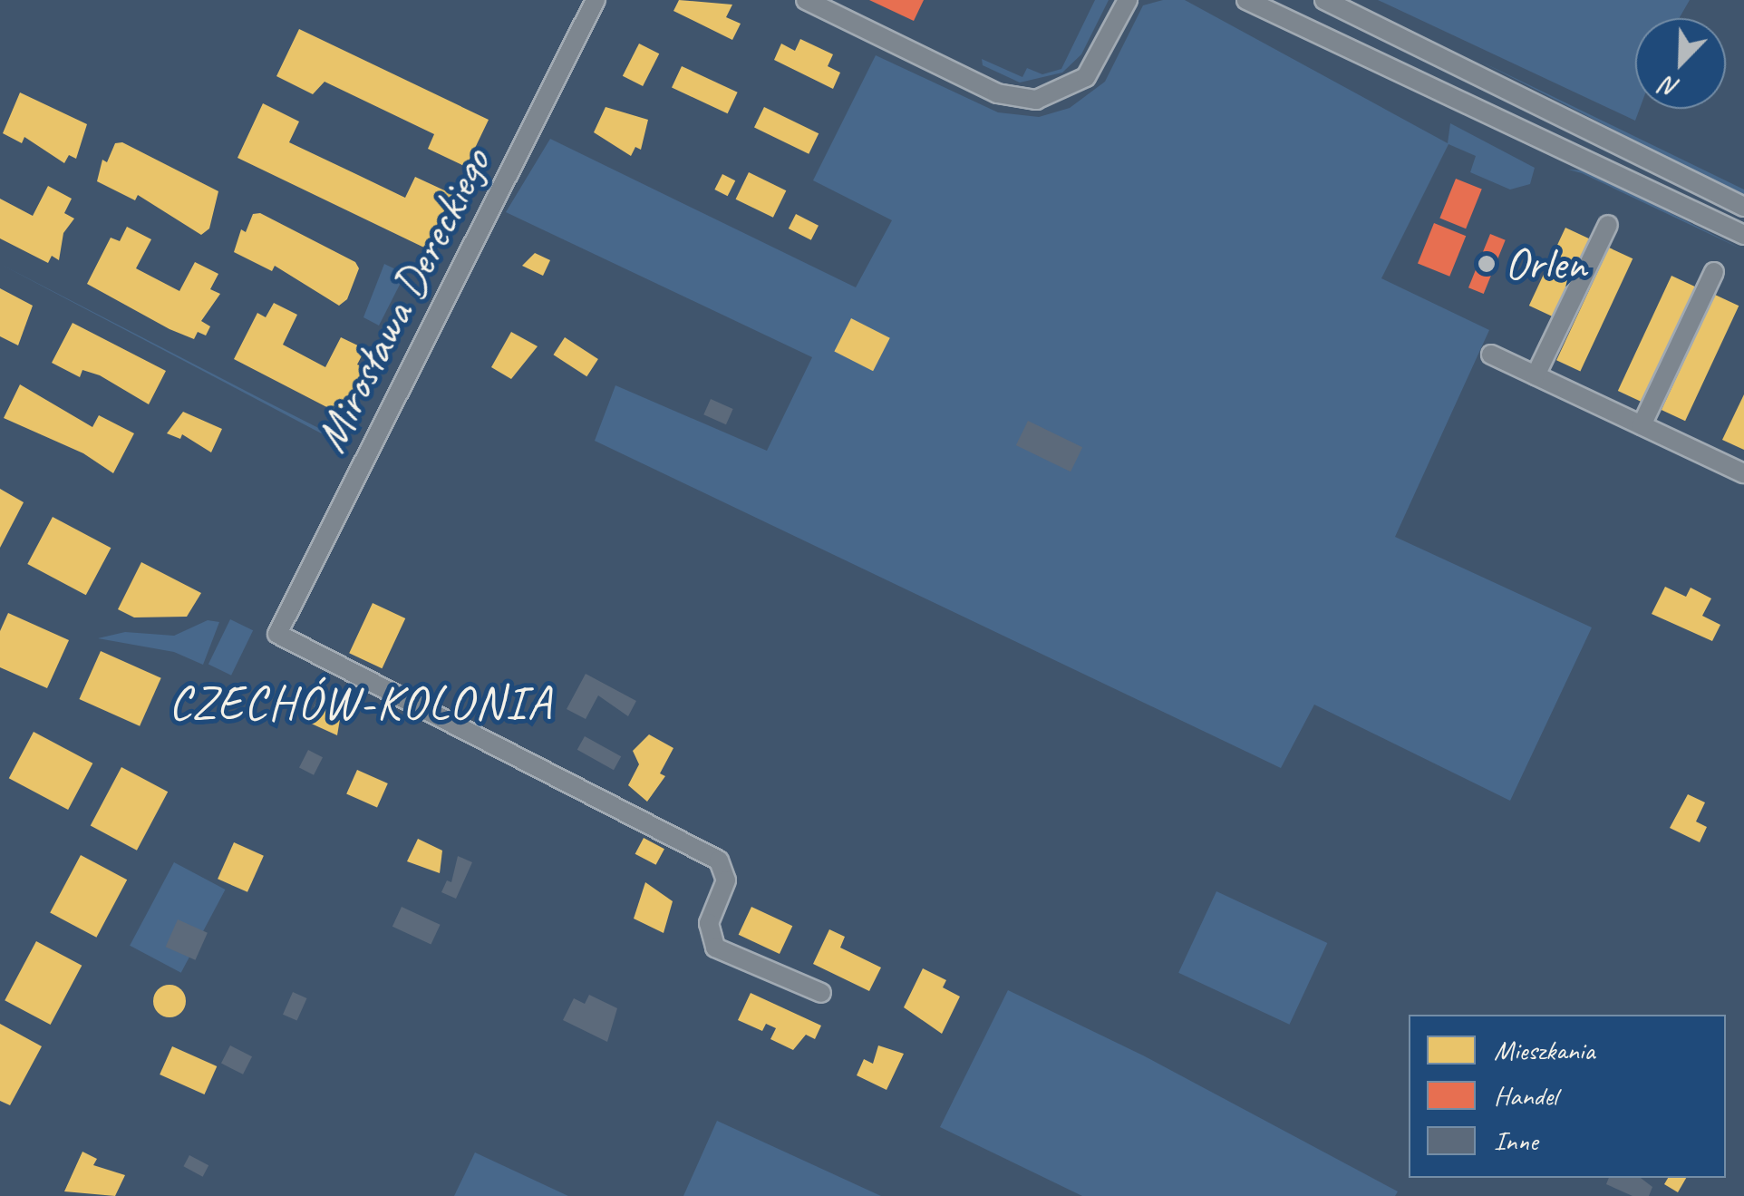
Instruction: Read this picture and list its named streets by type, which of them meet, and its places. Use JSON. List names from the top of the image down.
{
  "streets": {
    "street": ["Mirosława Dereckiego"]
  },
  "districts": ["CZECHÓW-KOLONIA"],
  "places": ["Orlen"],
  "legend": ["Mieszkania", "Handel", "Inne"],
  "north": "bottom left"
}
